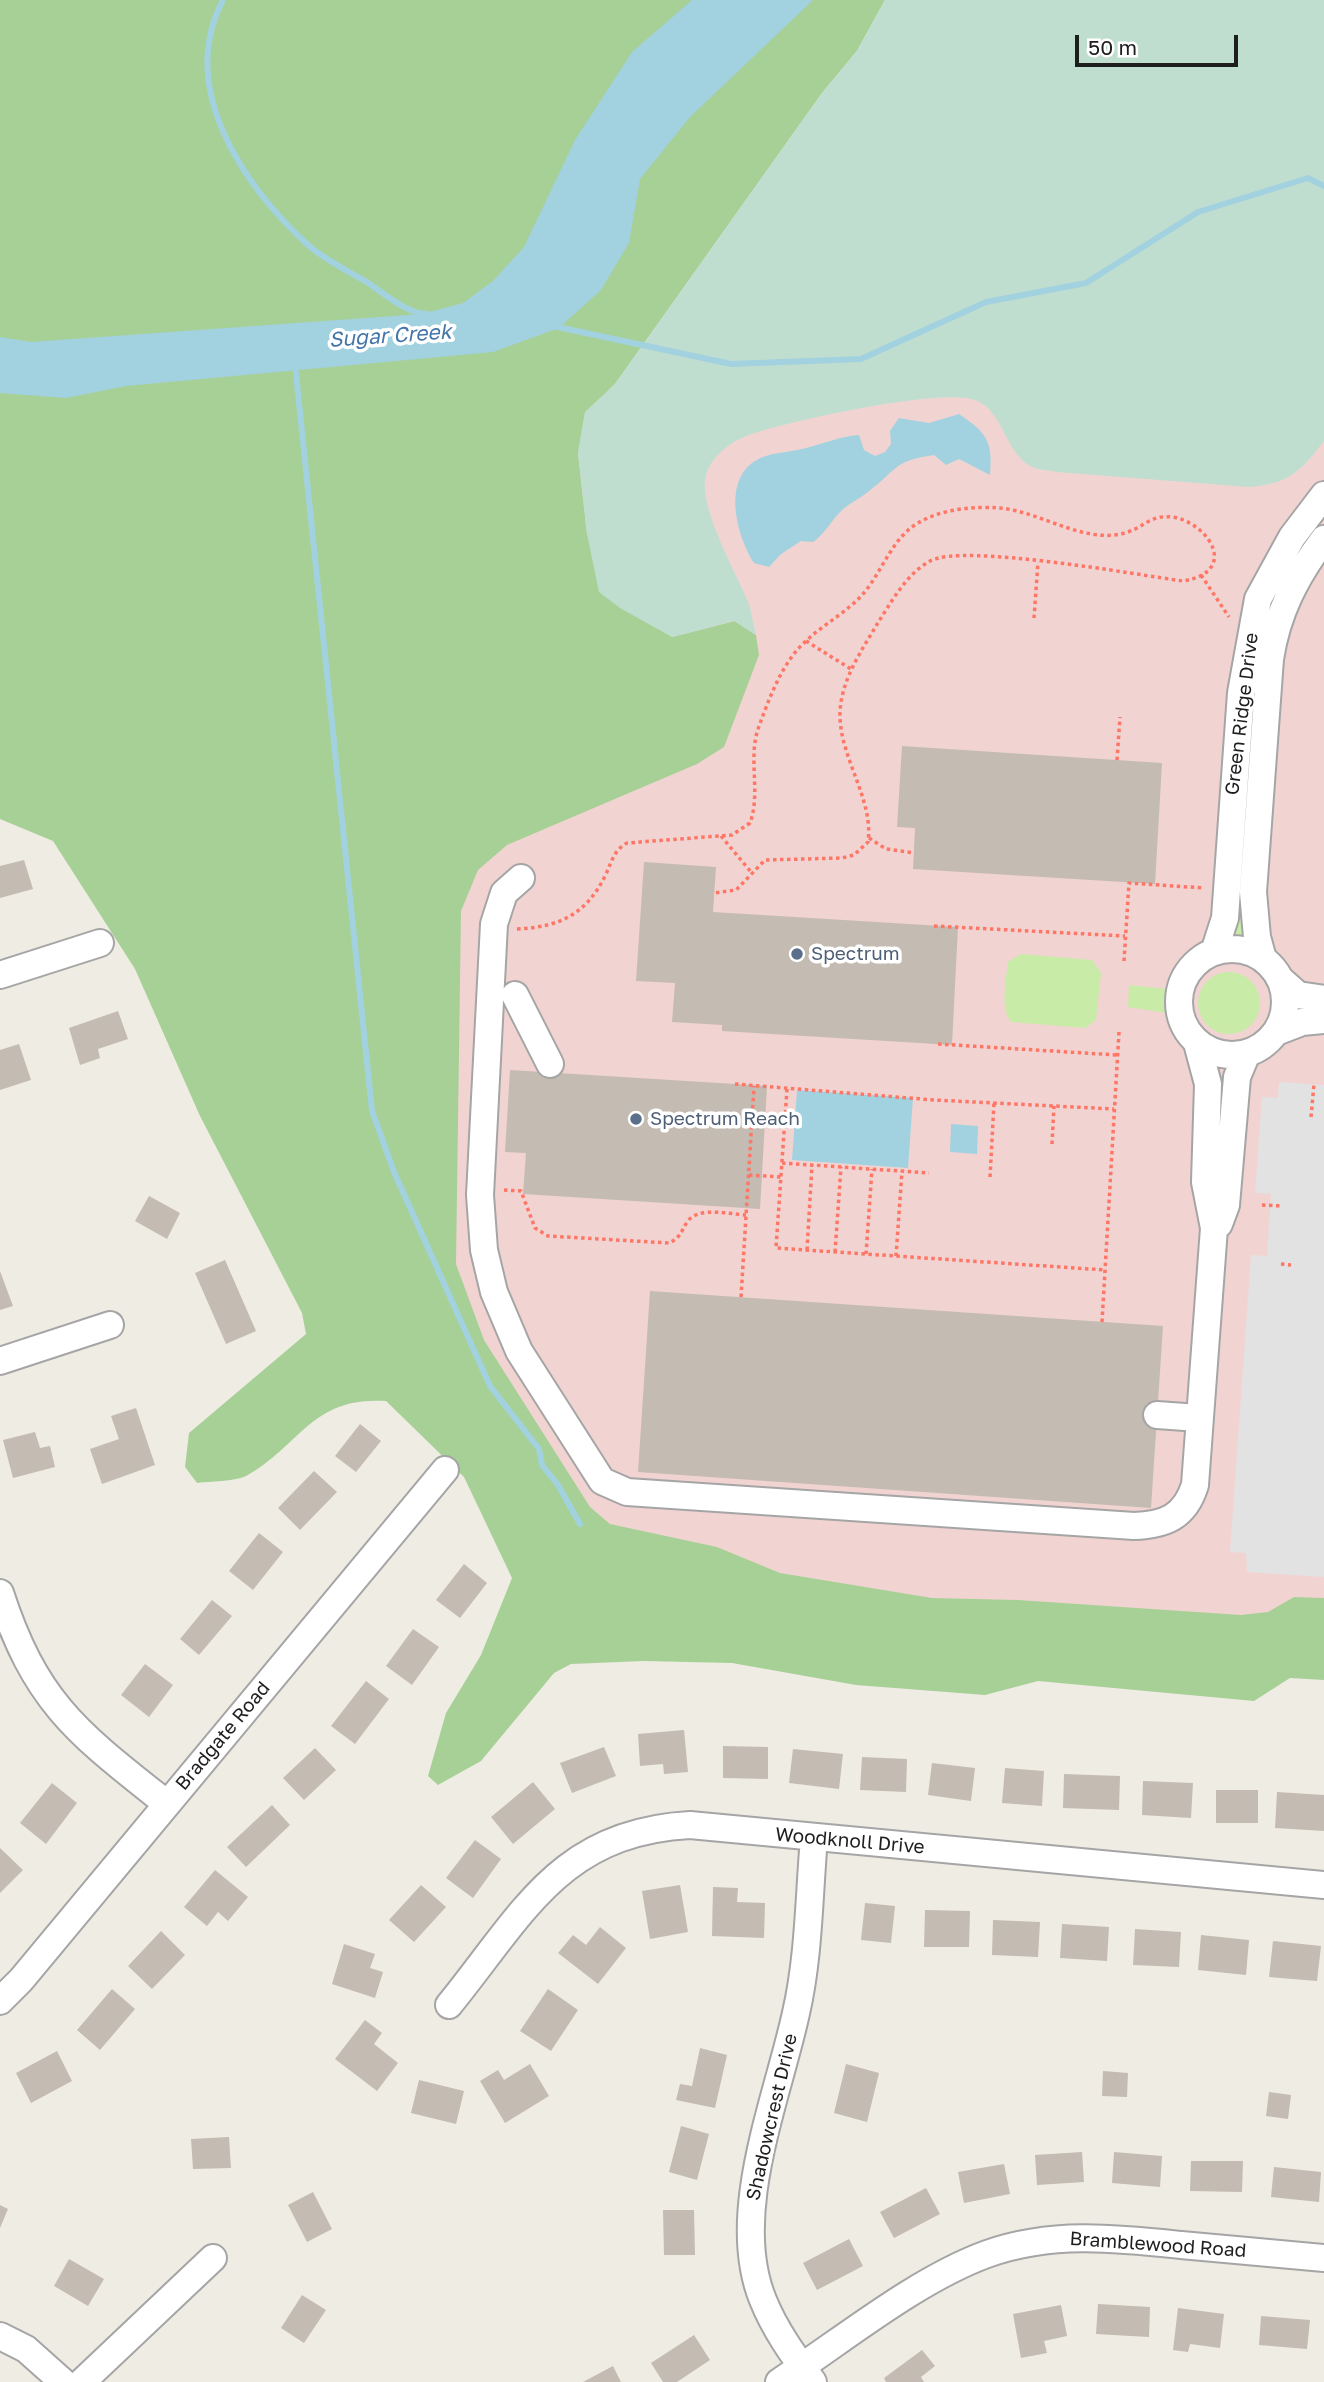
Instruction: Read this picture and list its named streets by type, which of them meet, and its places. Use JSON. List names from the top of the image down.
{
  "streets": {
    "street": [
      "Green Ridge Drive",
      "Bradgate Road",
      "Woodknoll Drive",
      "Shadowcrest Drive",
      "Bramblewood Road"
    ]
  },
  "crossings": [
    ["Woodknoll Drive", "Shadowcrest Drive"],
    ["Shadowcrest Drive", "Bramblewood Road"]
  ],
  "water": ["Sugar Creek"],
  "places": ["Spectrum", "Spectrum Reach"],
  "scale_bar": "50 m"
}
